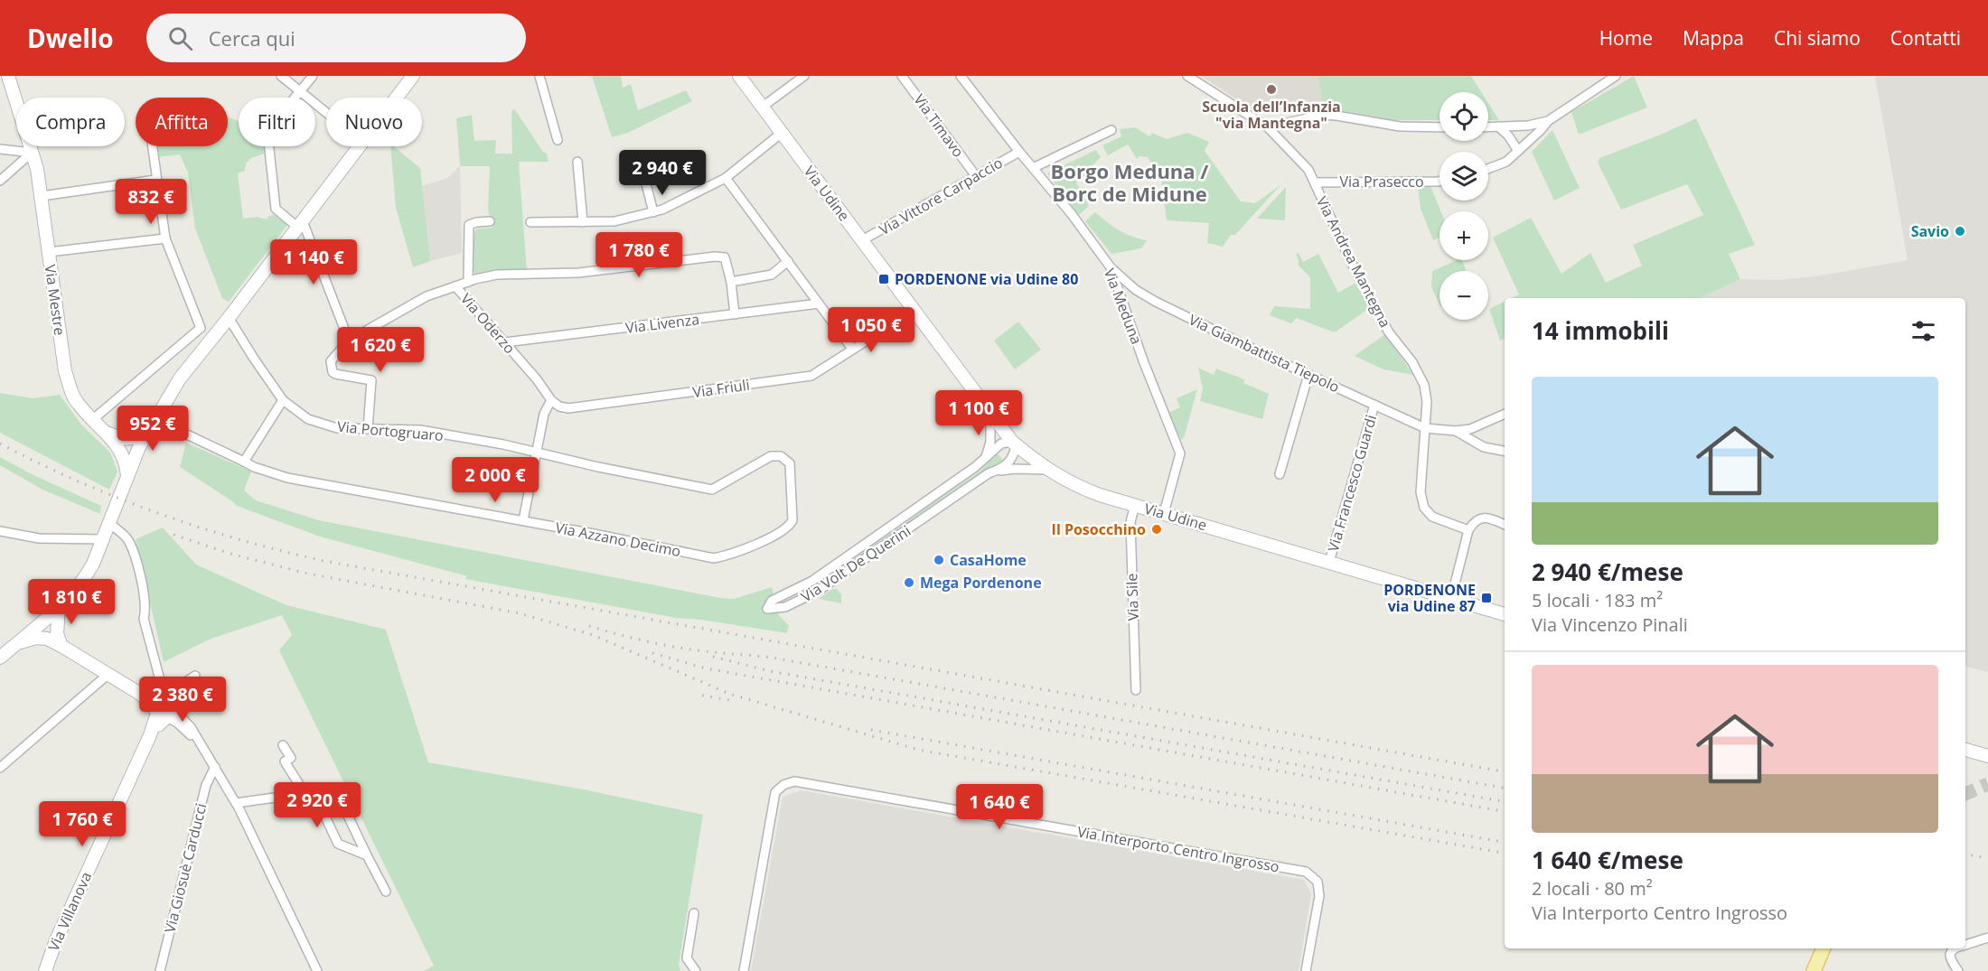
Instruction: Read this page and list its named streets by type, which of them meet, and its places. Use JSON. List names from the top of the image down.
{
  "streets": {
    "main road": ["Via Udine", "Via Mestre", "Via Villanova"],
    "street": [
      "Via Timavo",
      "Via Prasecco",
      "Via Vittore Carpaccio",
      "Via Andrea Mantegna",
      "Via Meduna",
      "Via Oderzo",
      "Via Livenza",
      "Via Giambattista Tiepolo",
      "Via Friuli",
      "Via Portogruaro",
      "Via Francesco Guardi",
      "Via Azzano Decimo",
      "Via Volt De Querini",
      "Via Sile",
      "Via Interporto Centro Ingrosso",
      "Via Giosuè Carducci"
    ]
  },
  "crossings": [
    ["Via Timavo", "Via Vittore Carpaccio"],
    ["Via Prasecco", "Via Andrea Mantegna"],
    ["Via Udine", "Via Vittore Carpaccio"],
    ["Via Udine", "Via Meduna"],
    ["Via Udine", "Via Friuli"],
    ["Via Udine", "Via Francesco Guardi"],
    ["Via Udine", "Via Volt De Querini"],
    ["Via Udine", "Via Sile"],
    ["Via Vittore Carpaccio", "Via Meduna"],
    ["Via Andrea Mantegna", "Via Giambattista Tiepolo"],
    ["Via Meduna", "Via Giambattista Tiepolo"],
    ["Via Oderzo", "Via Livenza"],
    ["Via Oderzo", "Via Friuli"],
    ["Via Oderzo", "Via Portogruaro"],
    ["Via Giambattista Tiepolo", "Via Francesco Guardi"],
    ["Via Portogruaro", "Via Azzano Decimo"]
  ],
  "districts": ["Borgo Meduna / Borc de Midune"],
  "places": {
    "other": [
      "Scuola dell’Infanzia \"via Mantegna\"",
      "Savio",
      "Il Posocchino",
      "CasaHome",
      "Mega Pordenone"
    ],
    "transit": ["PORDENONE via Udine 80", "PORDENONE via Udine 87"]
  },
  "page": {
    "header": "Dwello",
    "search": "Cerca qui",
    "nav": [
      "Home",
      "Mappa",
      "Chi siamo",
      "Contatti"
    ],
    "map_buttons": ["+", "−"],
    "chip": [
      "Compra",
      "Affitta",
      "Filtri",
      "Nuovo"
    ],
    "price": [
      "2 940 €",
      "832 €",
      "1 780 €",
      "1 140 €",
      "1 050 €",
      "1 620 €",
      "1 100 €",
      "952 €",
      "2 000 €",
      "1 810 €",
      "2 380 €",
      "2 920 €",
      "1 640 €",
      "1 760 €"
    ],
    "heading": "14 immobili",
    "list": [
      {
        "name": "2 940 €/mese",
        "note": "5 locali · 183 m² · Via Vincenzo Pinali"
      },
      {
        "name": "1 640 €/mese",
        "note": "2 locali · 80 m² · Via Interporto Centro Ingrosso"
      }
    ]
  }
}
